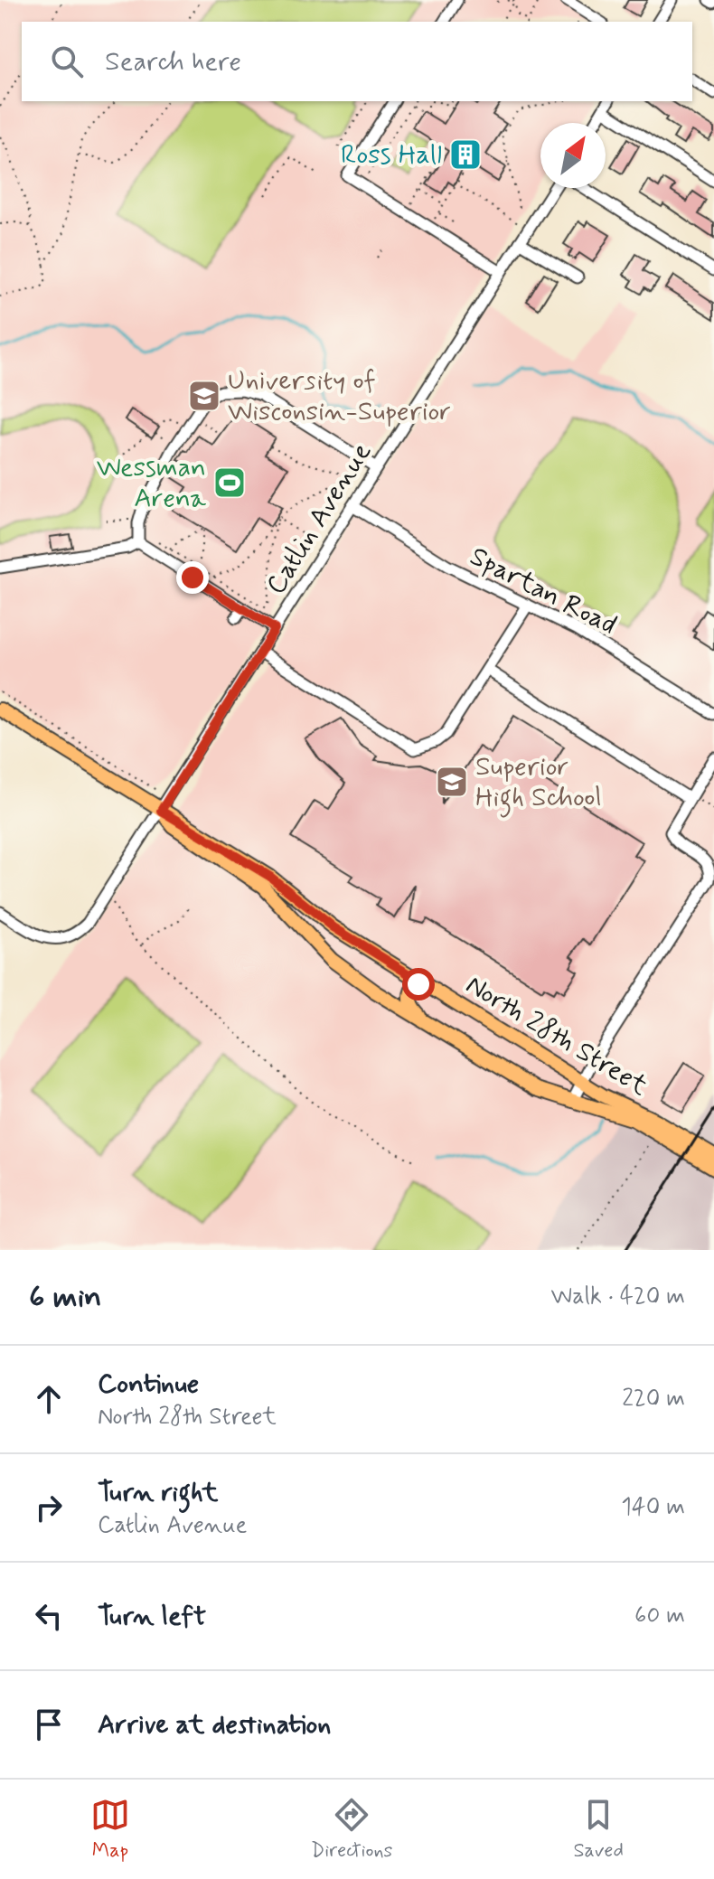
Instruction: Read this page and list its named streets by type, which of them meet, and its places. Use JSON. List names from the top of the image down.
{
  "streets": {
    "main road": ["North 28th Street"],
    "street": ["Catlin Avenue", "Spartan Road"]
  },
  "crossings": [
    ["Catlin Avenue", "Spartan Road"],
    ["Catlin Avenue", "North 28th Street"]
  ],
  "places": {
    "building": ["Ross Hall"],
    "school or university": ["University of Wisconsin-Superior", "Superior High School"],
    "sports": ["Wessman Arena"]
  },
  "north": "top right",
  "page": {
    "search": "Search here",
    "heading": ["6 min", "Walk · 420 m"],
    "list": [
      ["Continue", "North 28th Street", "220 m"],
      ["Turn right", "Catlin Avenue", "140 m"],
      ["Turn left", "60 m"],
      "Arrive at destination"
    ],
    "nav": ["Map", "Directions", "Saved"]
  }
}
